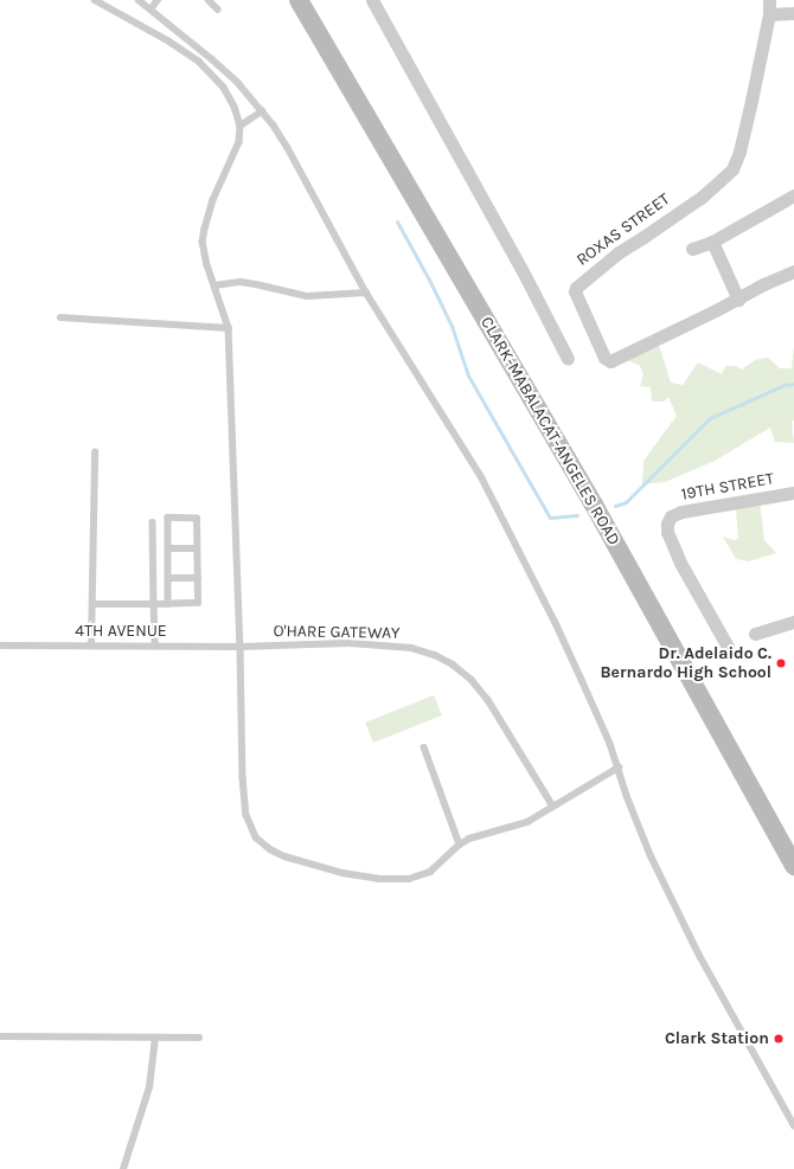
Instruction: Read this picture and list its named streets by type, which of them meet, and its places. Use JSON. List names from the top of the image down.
{
  "streets": {
    "main road": ["CLARK-MABALACAT-ANGELES ROAD"],
    "street": ["ROXAS STREET", "19TH STREET"],
    "lane": ["4TH AVENUE", "O'HARE GATEWAY"]
  },
  "crossings": [
    ["4TH AVENUE", "O'HARE GATEWAY"]
  ],
  "places": ["Dr. Adelaido C. Bernardo High School", "Clark Station"]
}
